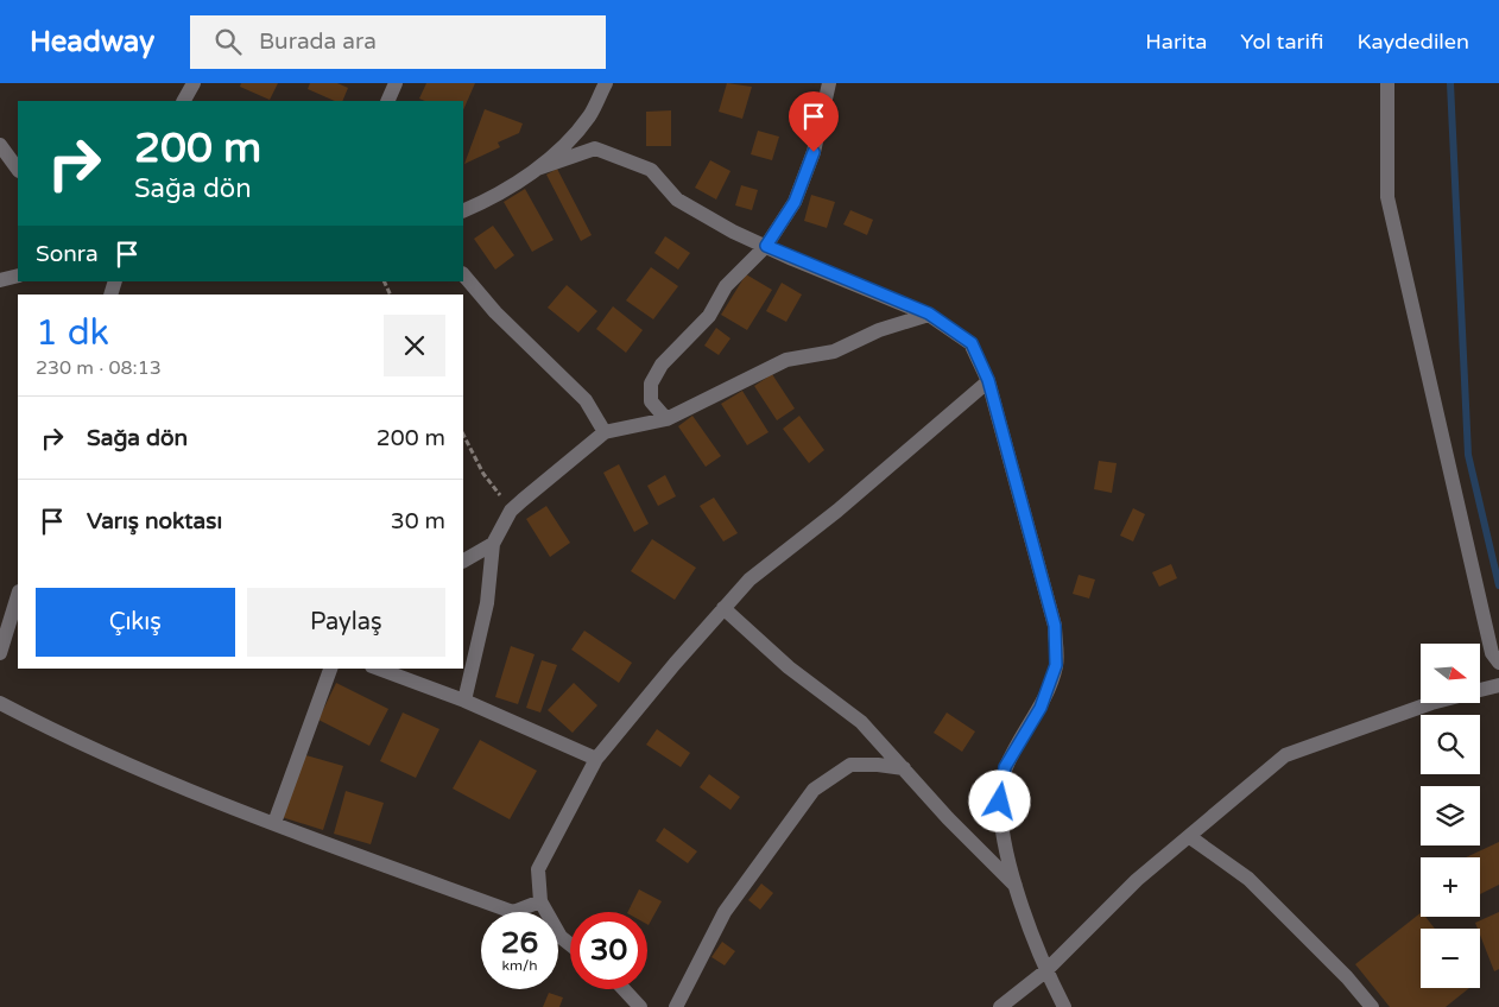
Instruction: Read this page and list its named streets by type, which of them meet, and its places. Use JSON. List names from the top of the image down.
{
  "north": "right",
  "page": {
    "header": "Headway",
    "search": "Burada ara",
    "nav": ["Harita", "Yol tarifi", "Kaydedilen"],
    "turn": ["200 m", "Sağa dön"],
    "then": "Sonra",
    "heading": ["1 dk", "230 m · 08:13"],
    "list": [
      {
        "name": "Sağa dön",
        "value": "200 m"
      },
      {
        "name": "Varış noktası",
        "value": "30 m"
      }
    ],
    "buttons": ["Çıkış", "Paylaş"],
    "map_buttons": ["+", "−"],
    "speed": "26 km/h",
    "limit": "30"
  }
}
